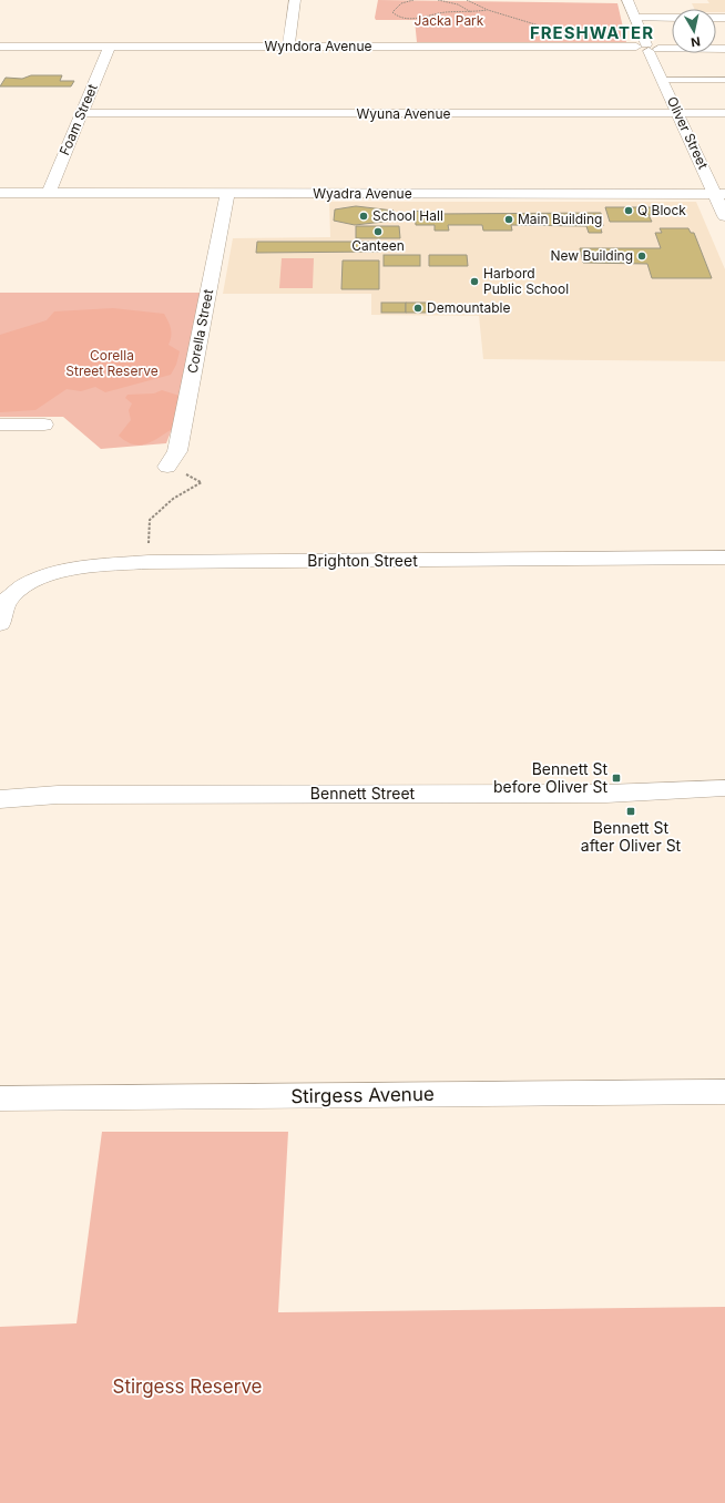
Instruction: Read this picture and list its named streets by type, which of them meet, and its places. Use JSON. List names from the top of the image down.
{
  "streets": {
    "street": [
      "Wyndora Avenue",
      "Wyuna Avenue",
      "Foam Street",
      "Oliver Street",
      "Wyadra Avenue",
      "Corella Street",
      "Brighton Street",
      "Bennett Street",
      "Stirgess Avenue"
    ]
  },
  "crossings": [
    ["Wyndora Avenue", "Foam Street"],
    ["Wyndora Avenue", "Oliver Street"],
    ["Wyuna Avenue", "Foam Street"],
    ["Wyuna Avenue", "Oliver Street"],
    ["Foam Street", "Wyadra Avenue"],
    ["Oliver Street", "Wyadra Avenue"],
    ["Wyadra Avenue", "Corella Street"]
  ],
  "districts": ["FRESHWATER"],
  "parks": ["Jacka Park", "Corella Street Reserve", "Stirgess Reserve"],
  "places": {
    "other": [
      "Q Block",
      "School Hall",
      "Main Building",
      "Canteen",
      "New Building",
      "Harbord Public School",
      "Demountable"
    ],
    "transit": ["Bennett St before Oliver St", "Bennett St after Oliver St"]
  },
  "north": "bottom"
}
